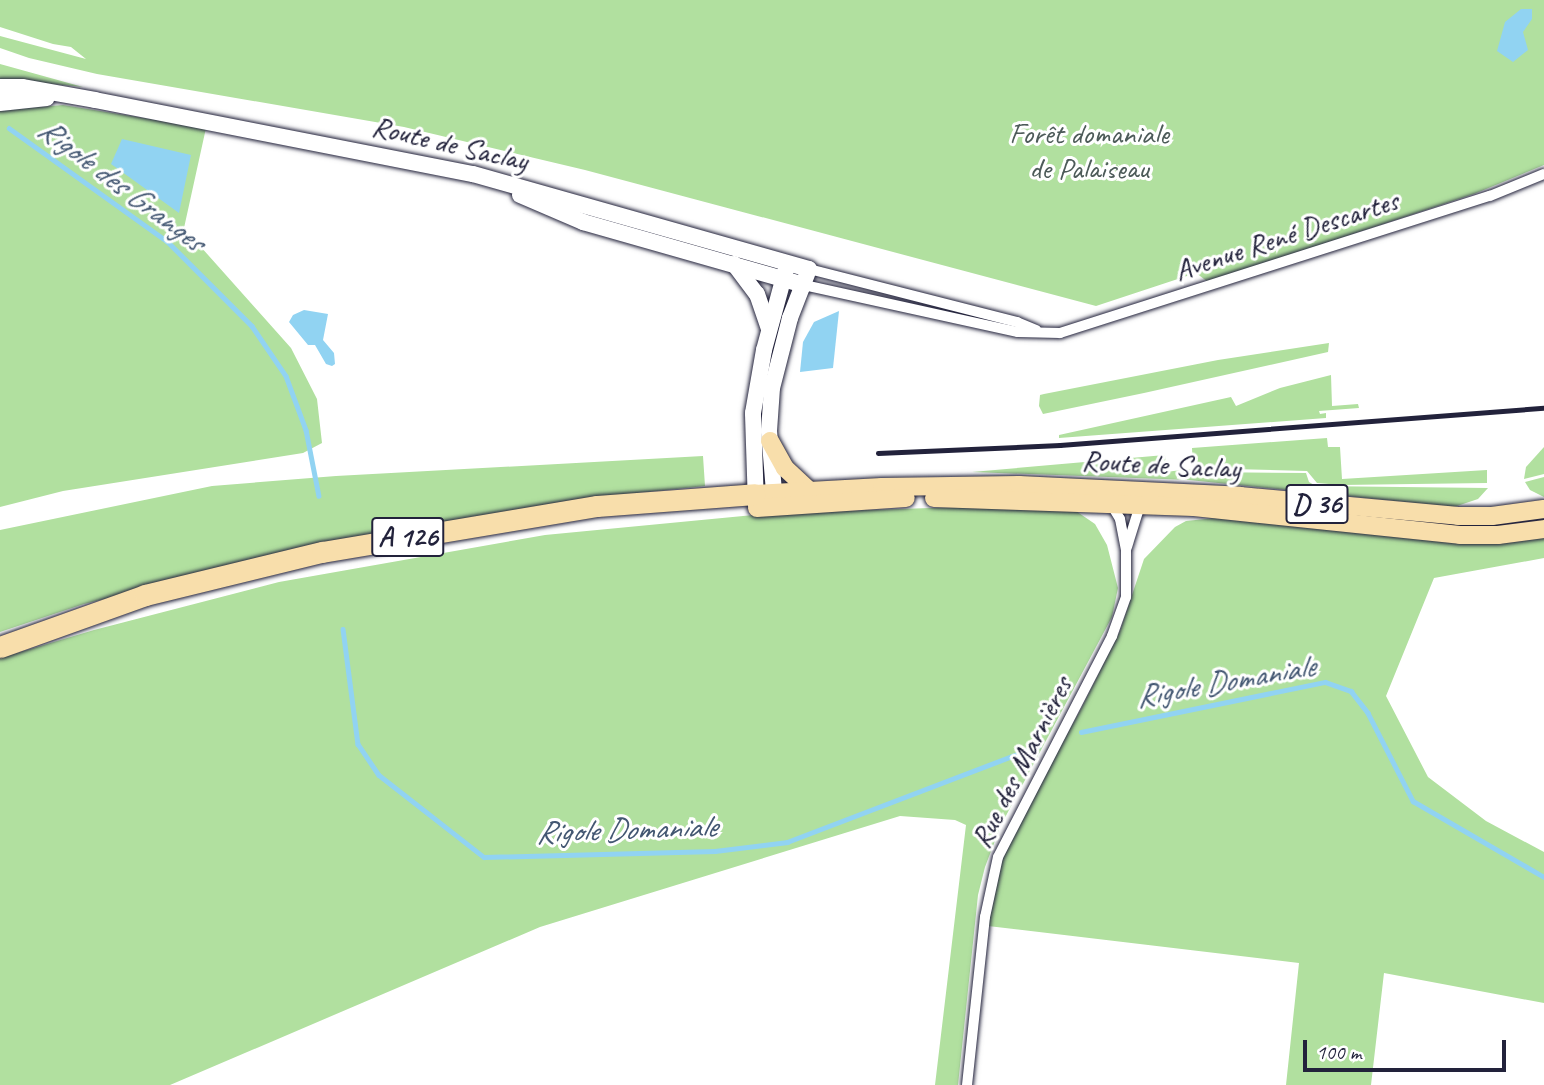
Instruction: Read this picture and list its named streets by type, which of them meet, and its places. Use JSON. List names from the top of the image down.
{
  "streets": {
    "highway": ["A 126"],
    "main road": ["Route de Saclay", "D 36"],
    "street": ["Avenue René Descartes", "Rue des Marnières"]
  },
  "crossings": [
    ["Route de Saclay", "Avenue René Descartes"],
    ["Route de Saclay", "A 126"],
    ["Route de Saclay", "Rue des Marnières"]
  ],
  "water": ["Rigole des Granges", "Rigole Domaniale"],
  "parks": ["Forêt domaniale de Palaiseau"],
  "scale_bar": "100 m"
}
